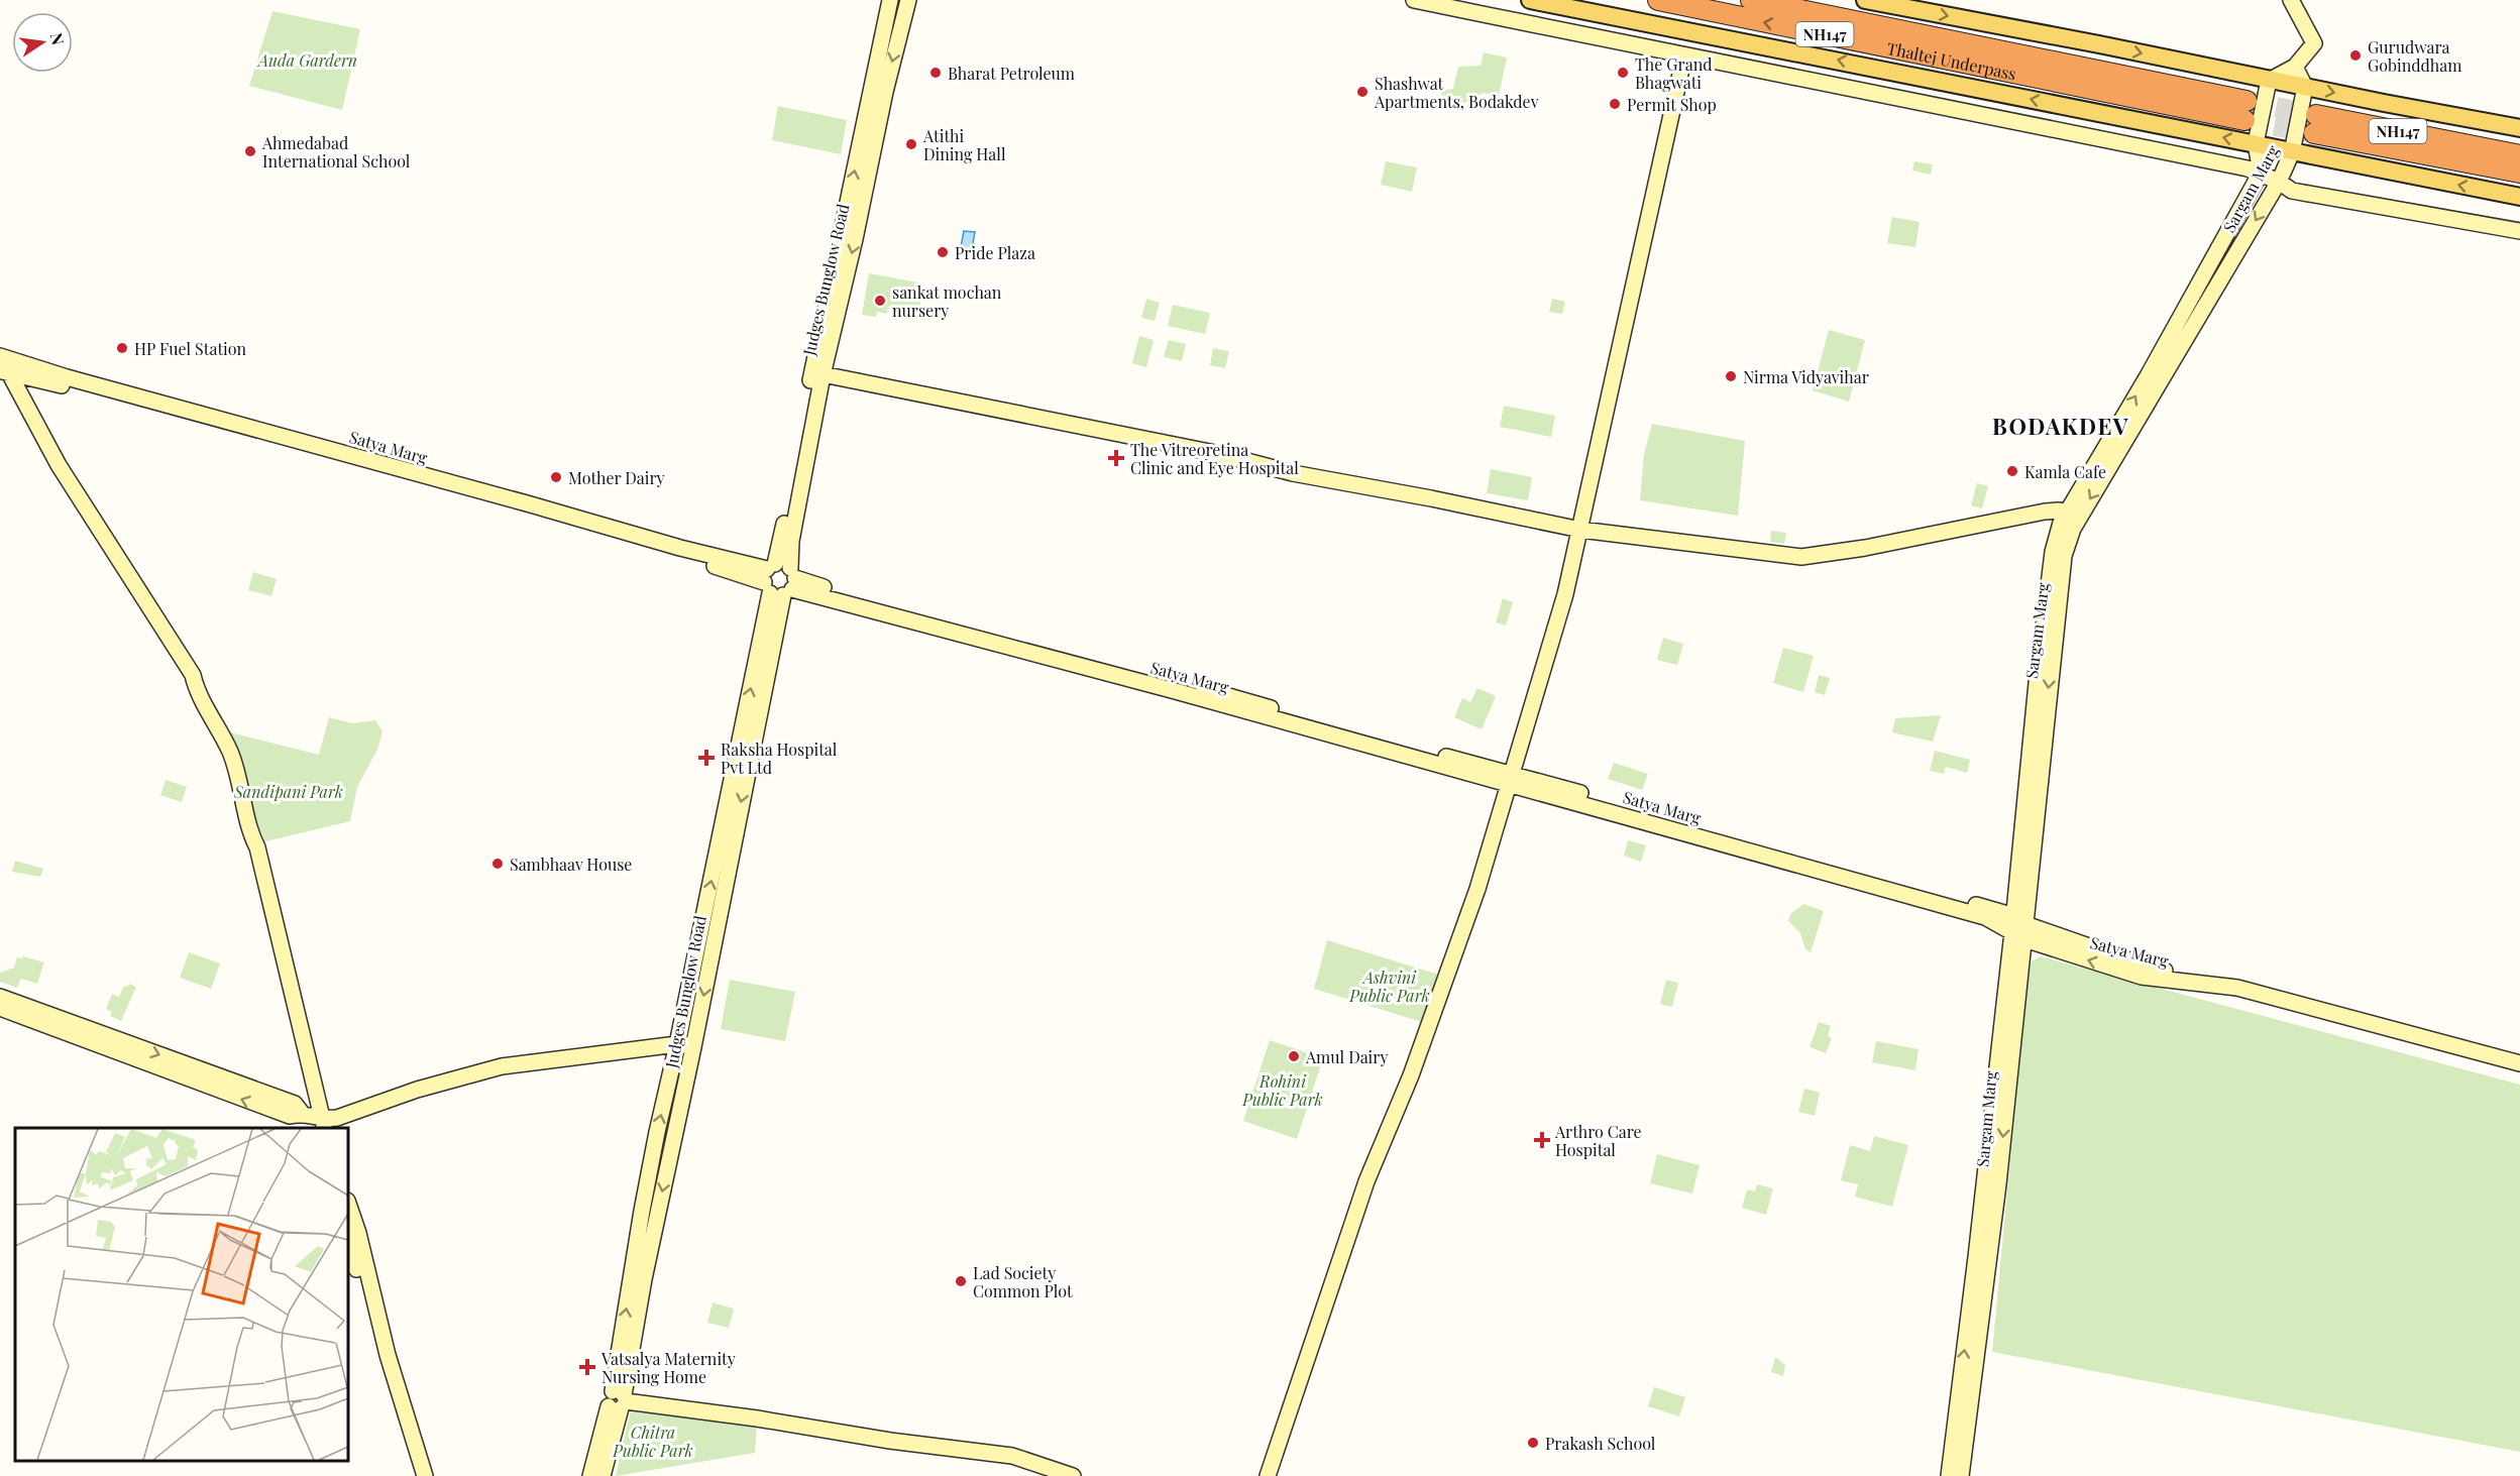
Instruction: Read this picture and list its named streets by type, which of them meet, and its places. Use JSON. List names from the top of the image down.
{
  "streets": {
    "highway": ["NH147", "Thaltej Underpass"],
    "street": ["Sargam Marg", "Judges Bunglow Road", "Satya Marg"]
  },
  "crossings": [
    ["Sargam Marg", "Satya Marg"],
    ["Judges Bunglow Road", "Satya Marg"]
  ],
  "districts": ["BODAKDEV"],
  "parks": [
    "Auda Gardern",
    "Sandipani Park",
    "Ashvini Public Park",
    "Rohini Public Park",
    "Chitra Public Park"
  ],
  "places": {
    "other": [
      "Gurudwara Gobinddham",
      "Bharat Petroleum",
      "The Grand Bhagwati",
      "Shashwat Apartments, Bodakdev",
      "Permit Shop",
      "Atithi Dining Hall",
      "Ahmedabad International School",
      "Pride Plaza",
      "sankat mochan nursery",
      "HP Fuel Station",
      "Nirma Vidyavihar",
      "Kamla Cafe",
      "Mother Dairy",
      "Sambhaav House",
      "Amul Dairy",
      "Lad Society Common Plot",
      "Prakash School"
    ],
    "health": [
      "The Vitreoretina Clinic and Eye Hospital",
      "Raksha Hospital Pvt Ltd",
      "Arthro Care Hospital",
      "Vatsalya Maternity Nursing Home"
    ]
  },
  "north": "right"
}
